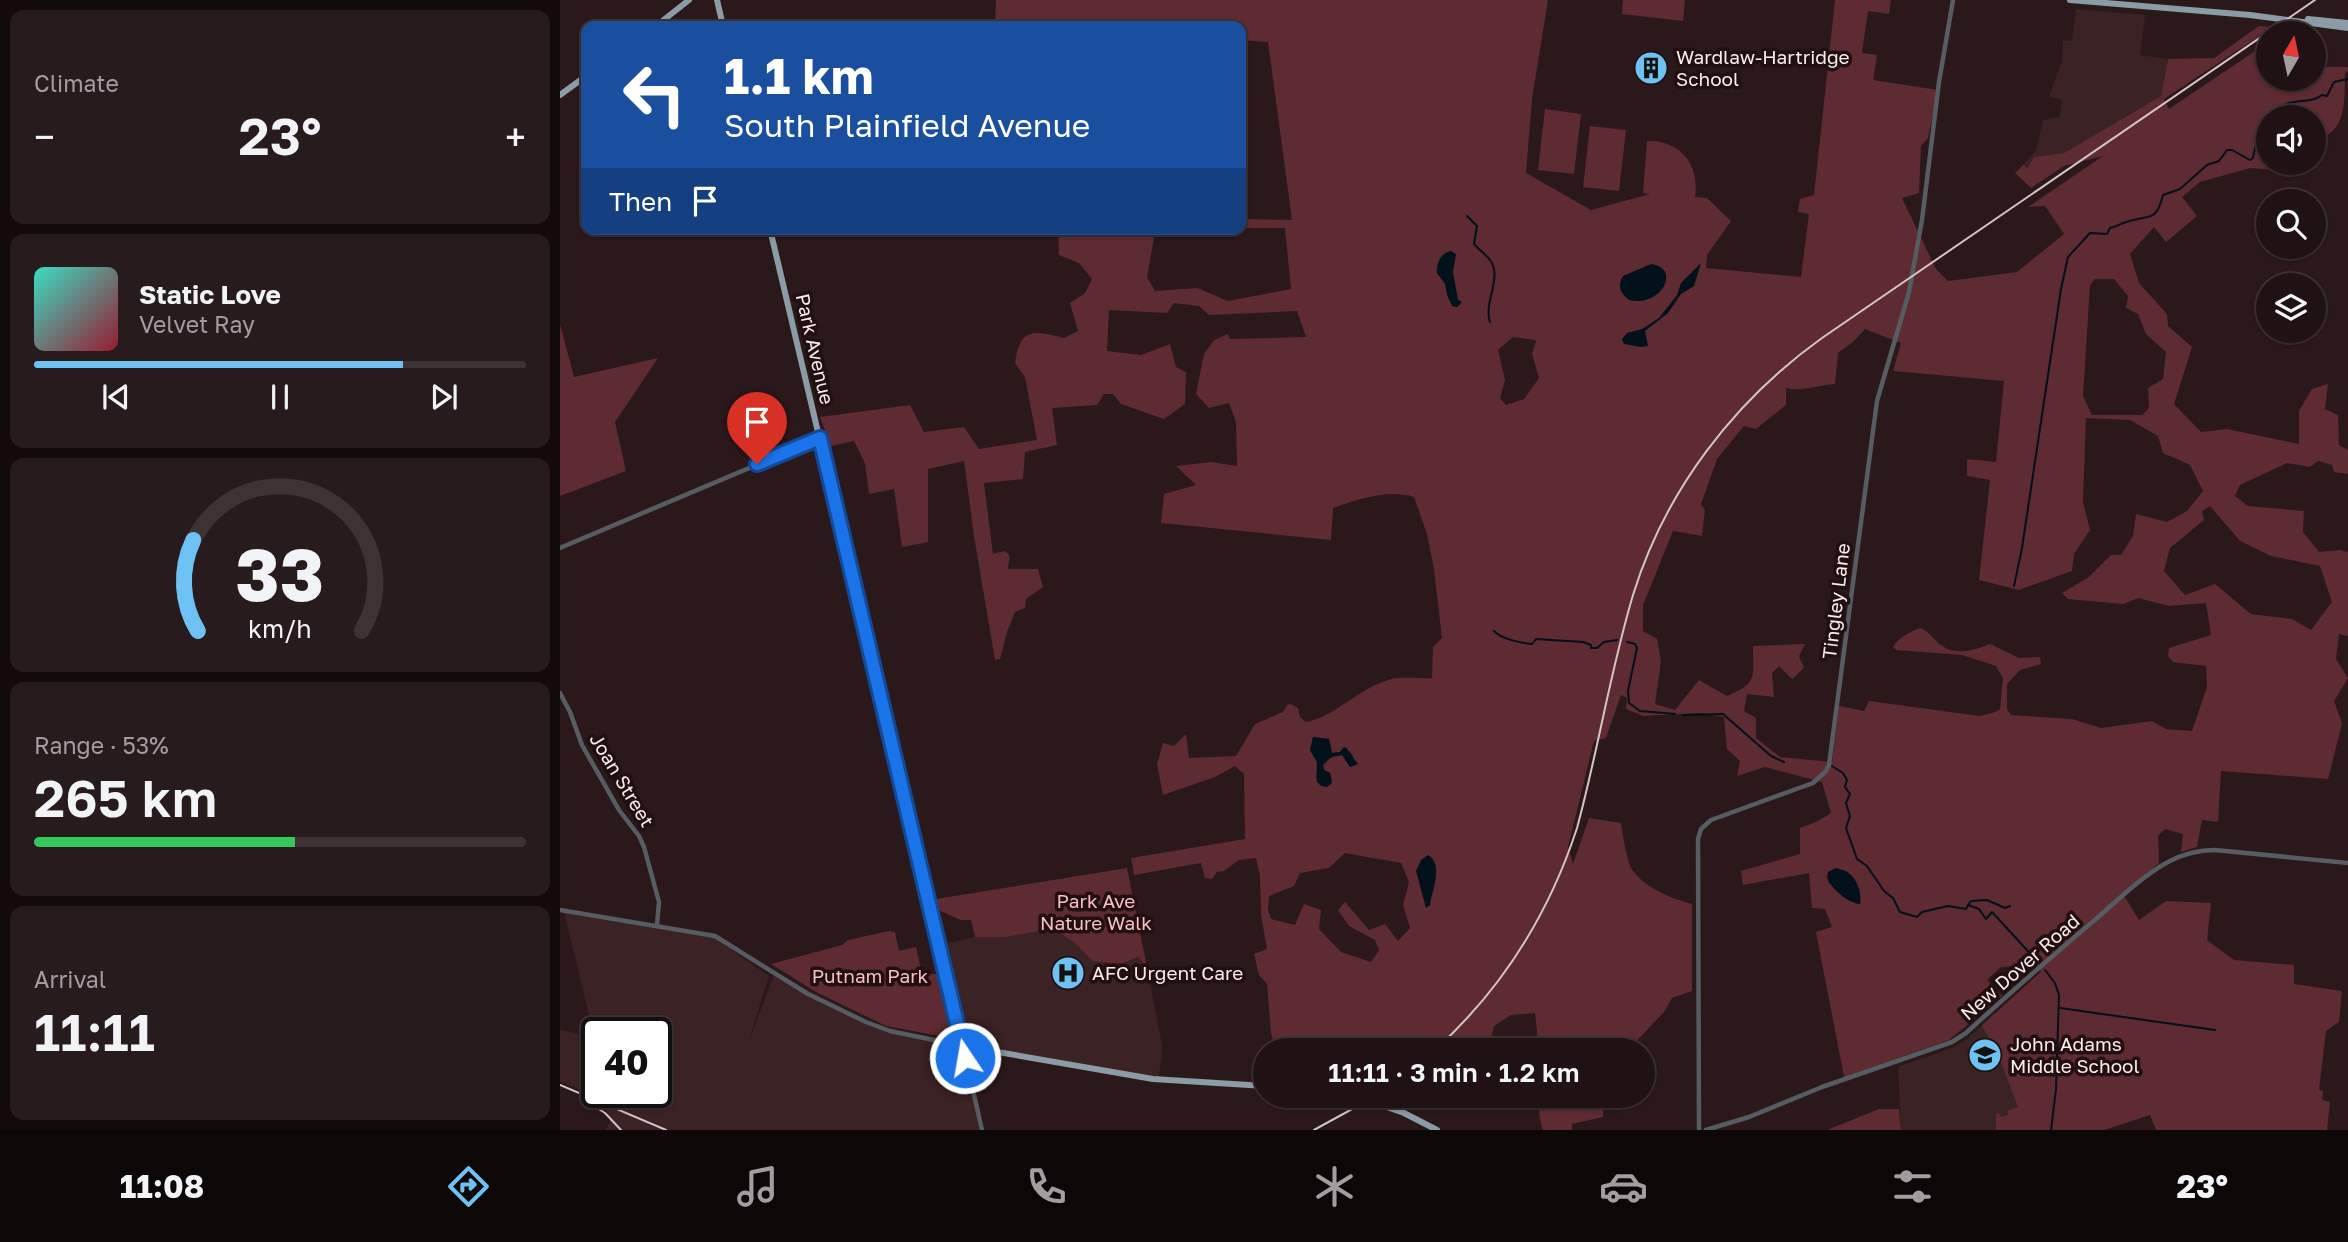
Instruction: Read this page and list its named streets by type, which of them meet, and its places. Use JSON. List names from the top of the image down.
{
  "streets": {
    "main road": ["Park Avenue"],
    "street": ["Tingley Lane", "Joan Street", "New Dover Road"]
  },
  "parks": ["Park Ave Nature Walk", "Putnam Park"],
  "places": {
    "building": ["Wardlaw-Hartridge School"],
    "hospital": ["AFC Urgent Care"],
    "school or university": ["John Adams Middle School"]
  },
  "north": "top",
  "page": {
    "tile": [
      "Climate",
      ["Range · 53%", "265 km"],
      ["Arrival", "11:11"]
    ],
    "turn": ["1.1 km", "South Plainfield Avenue"],
    "heat": ["−", "23°", "+"],
    "then": "Then",
    "song": ["Static Love", "Velvet Ray"],
    "limit": "40",
    "trip": "11:11 · 3 min · 1.2 km",
    "tabs": ["11:08", "23°"],
    "gauge": ["33", "km/h"]
  }
}
